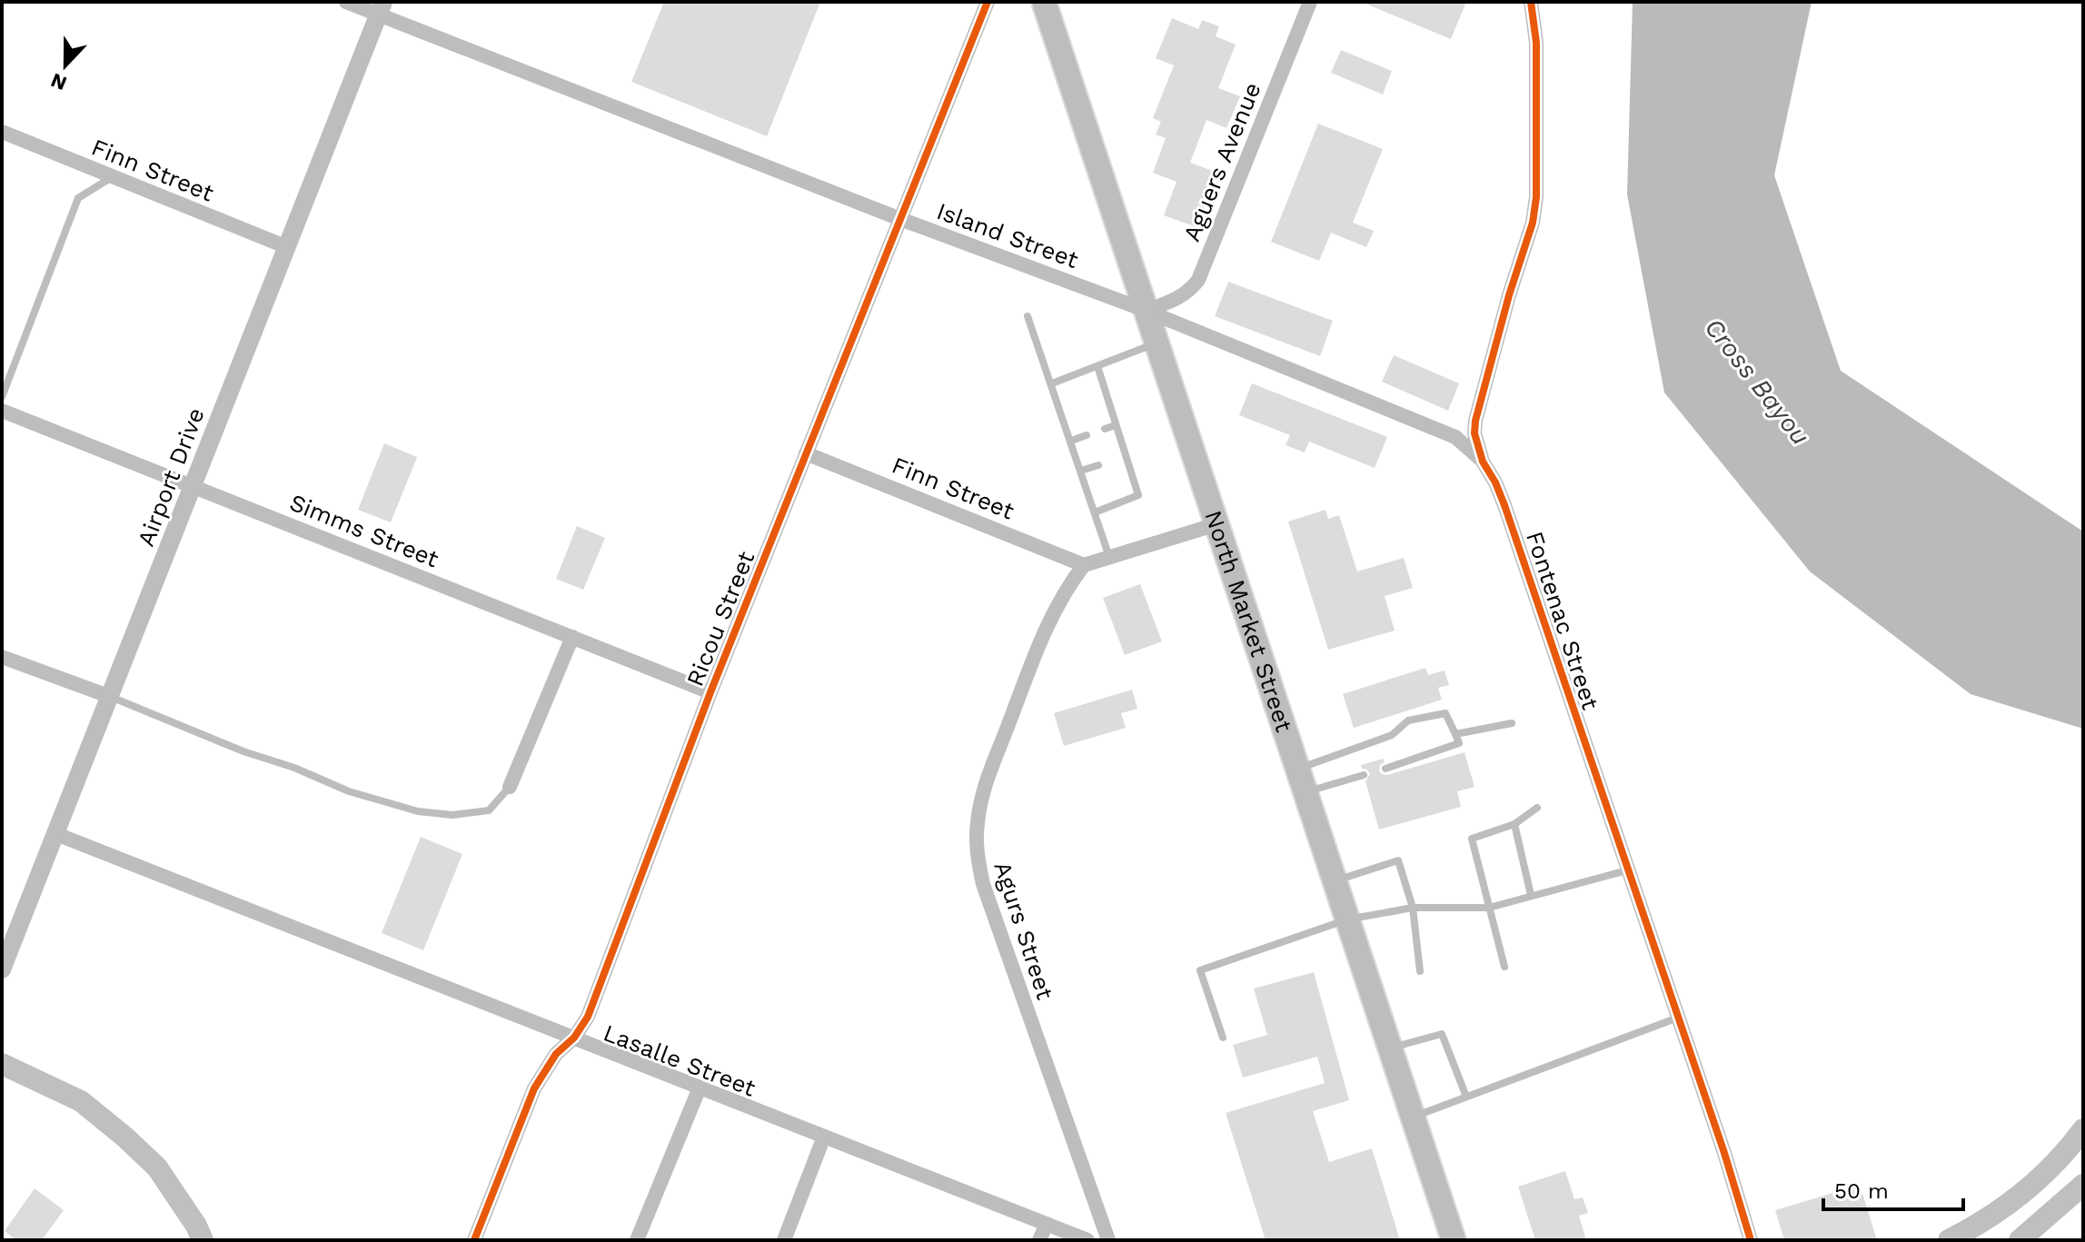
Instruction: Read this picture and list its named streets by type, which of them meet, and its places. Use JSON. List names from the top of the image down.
{
  "streets": {
    "main road": ["North Market Street"],
    "street": [
      "Aguers Avenue",
      "Finn Street",
      "Island Street",
      "Airport Drive",
      "Simms Street",
      "Ricou Street",
      "Fontenac Street",
      "Agurs Street",
      "Lasalle Street"
    ]
  },
  "crossings": [
    ["Aguers Avenue", "Island Street"],
    ["Aguers Avenue", "North Market Street"],
    ["Finn Street", "Airport Drive"],
    ["Finn Street", "Ricou Street"],
    ["Finn Street", "Agurs Street"],
    ["Island Street", "Airport Drive"],
    ["Island Street", "Ricou Street"],
    ["Island Street", "Fontenac Street"],
    ["Island Street", "North Market Street"],
    ["Airport Drive", "Simms Street"],
    ["Airport Drive", "Lasalle Street"],
    ["Simms Street", "Ricou Street"],
    ["Ricou Street", "Lasalle Street"]
  ],
  "water": ["Cross Bayou"],
  "scale_bar": "50 m",
  "north": "bottom"
}
